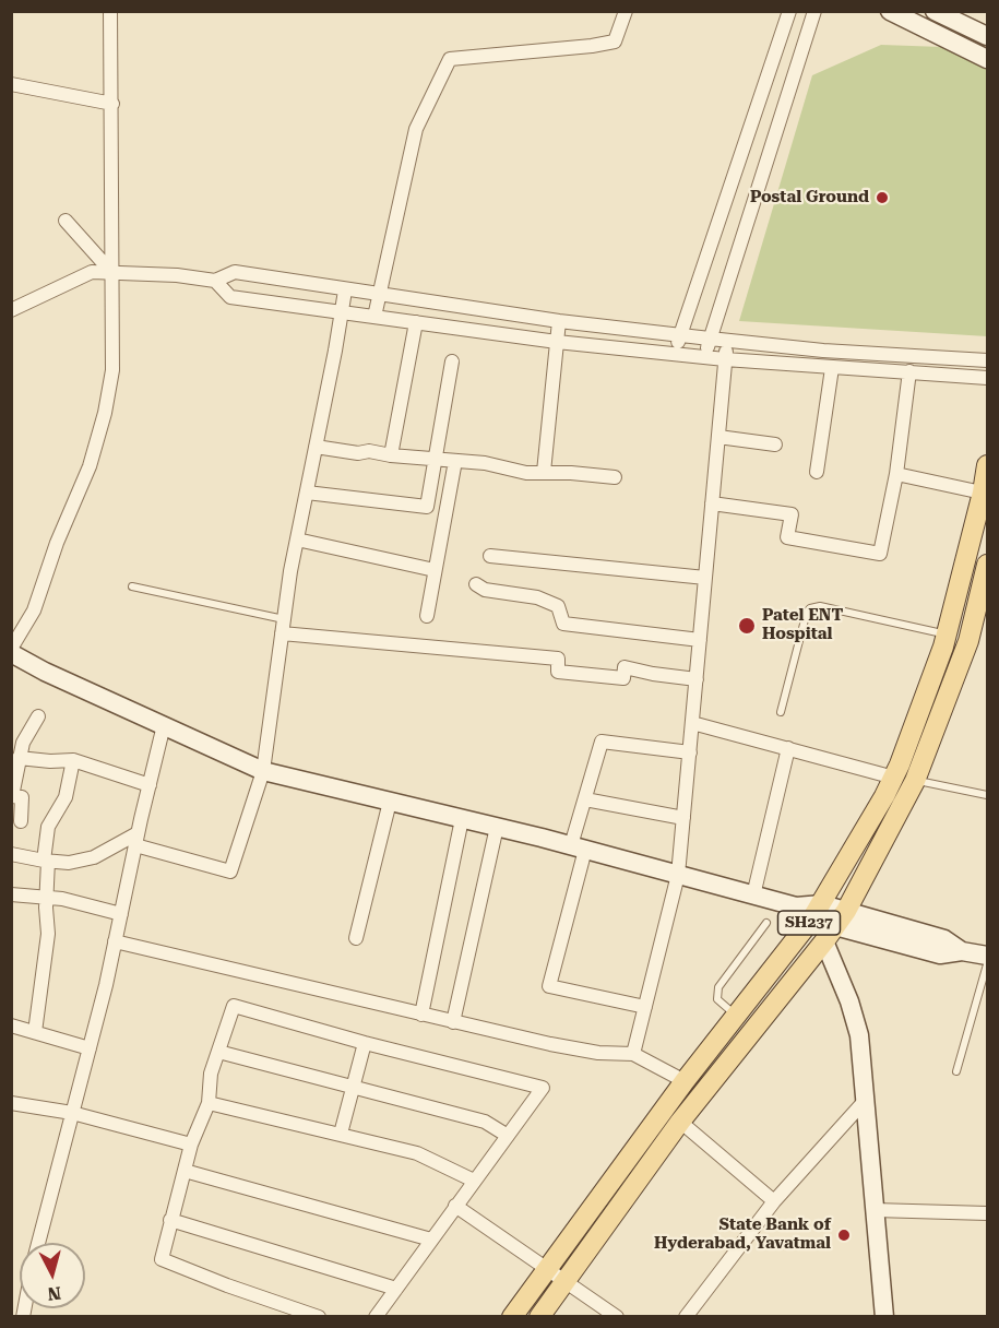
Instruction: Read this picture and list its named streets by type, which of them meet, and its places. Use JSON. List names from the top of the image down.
{
  "streets": {
    "main road": ["SH237"]
  },
  "places": ["Postal Ground", "Patel ENT Hospital", "State Bank of Hyderabad, Yavatmal"],
  "north": "bottom"
}
